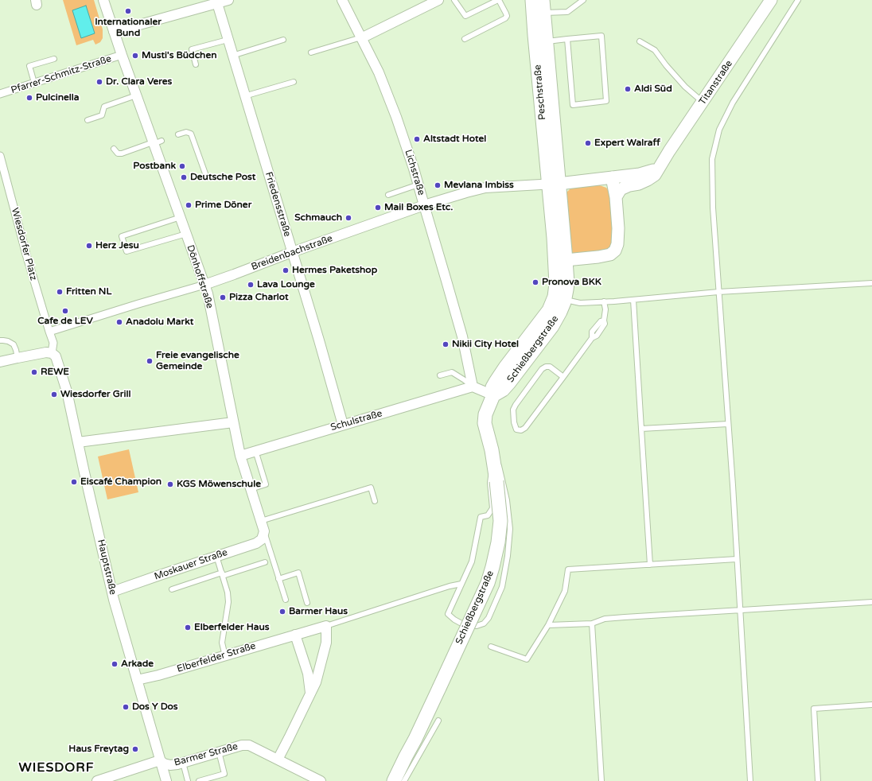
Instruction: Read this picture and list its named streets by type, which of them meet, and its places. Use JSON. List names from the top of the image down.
{
  "streets": {
    "main road": ["Peschstraße", "Schießbergstraße"],
    "street": [
      "Pfarrer-Schmitz-Straße",
      "Titanstraße",
      "Lichstraße",
      "Friedensstraße",
      "Wiesdorfer Platz",
      "Breidenbachstraße",
      "Dönhoffstraße",
      "Schulstraße",
      "Moskauer Straße",
      "Hauptstraße",
      "Elberfelder Straße",
      "Barmer Straße"
    ]
  },
  "crossings": [
    ["Pfarrer-Schmitz-Straße", "Dönhoffstraße"],
    ["Titanstraße", "Peschstraße"],
    ["Titanstraße", "Breidenbachstraße"],
    ["Titanstraße", "Schießbergstraße"],
    ["Peschstraße", "Breidenbachstraße"],
    ["Peschstraße", "Schießbergstraße"],
    ["Lichstraße", "Breidenbachstraße"],
    ["Lichstraße", "Schulstraße"],
    ["Friedensstraße", "Breidenbachstraße"],
    ["Friedensstraße", "Schulstraße"],
    ["Wiesdorfer Platz", "Breidenbachstraße"],
    ["Breidenbachstraße", "Dönhoffstraße"],
    ["Breidenbachstraße", "Schießbergstraße"],
    ["Dönhoffstraße", "Schulstraße"],
    ["Dönhoffstraße", "Moskauer Straße"],
    ["Moskauer Straße", "Hauptstraße"],
    ["Hauptstraße", "Elberfelder Straße"],
    ["Hauptstraße", "Barmer Straße"]
  ],
  "districts": ["WIESDORF"],
  "places": [
    "Internationaler Bund",
    "Musti's Büdchen",
    "Dr. Clara Veres",
    "Aldi Süd",
    "Pulcinella",
    "Altstadt Hotel",
    "Expert Walraff",
    "Postbank",
    "Deutsche Post",
    "Mevlana Imbiss",
    "Prime Döner",
    "Mail Boxes Etc.",
    "Schmauch",
    "Herz Jesu",
    "Hermes Paketshop",
    "Pronova BKK",
    "Lava Lounge",
    "Fritten NL",
    "Pizza Charlot",
    "Cafe de LEV",
    "Anadolu Markt",
    "Nikii City Hotel",
    "Freie evangelische Gemeinde",
    "REWE",
    "Wiesdorfer Grill",
    "Eiscafé Champion",
    "KGS Möwenschule",
    "Barmer Haus",
    "Elberfelder Haus",
    "Arkade",
    "Dos Y Dos",
    "Haus Freytag"
  ]
}
